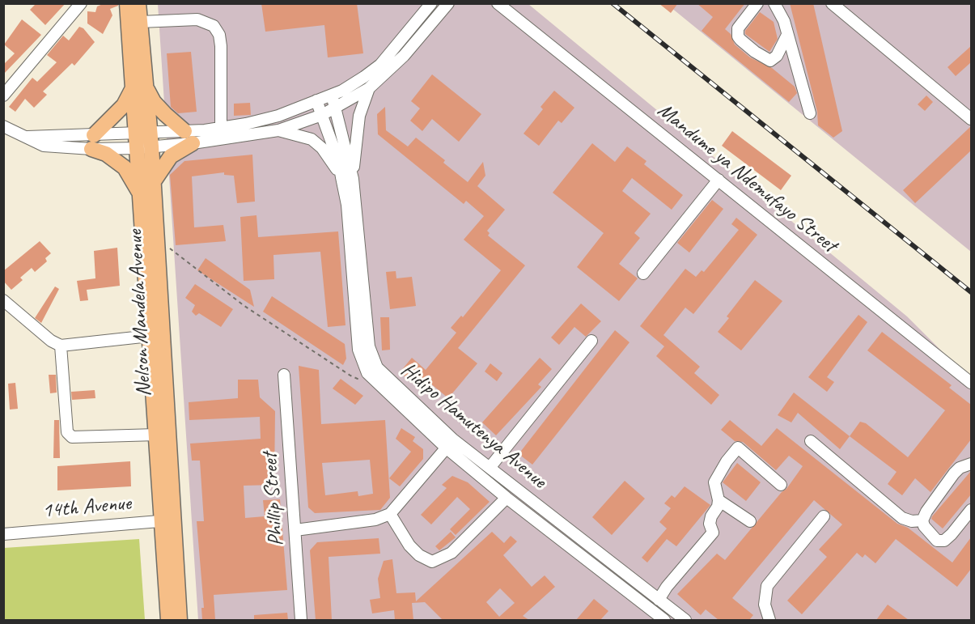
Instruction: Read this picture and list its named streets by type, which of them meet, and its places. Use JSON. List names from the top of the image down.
{
  "streets": {
    "main road": ["Nelson Mandela Avenue"],
    "street": [
      "Mandume ya Ndemufayo Street",
      "Hidipo Hamutenya Avenue",
      "Phillip Street",
      "14th Avenue"
    ]
  },
  "crossings": [
    ["Nelson Mandela Avenue", "Hidipo Hamutenya Avenue"],
    ["Nelson Mandela Avenue", "14th Avenue"]
  ]
}
